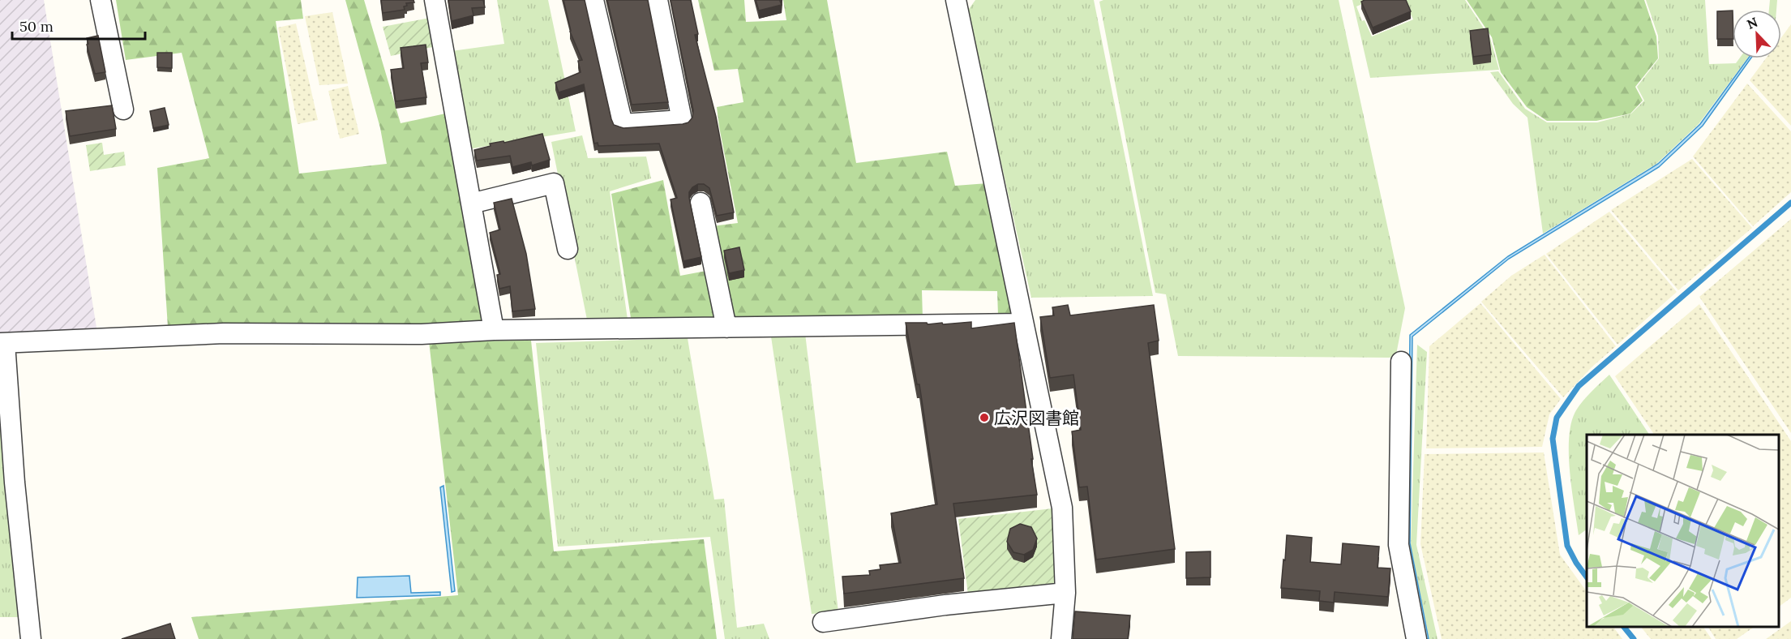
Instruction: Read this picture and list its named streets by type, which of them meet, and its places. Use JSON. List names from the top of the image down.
{
  "places": ["広沢図書館"],
  "scale_bar": "50 m",
  "north": "top left"
}
